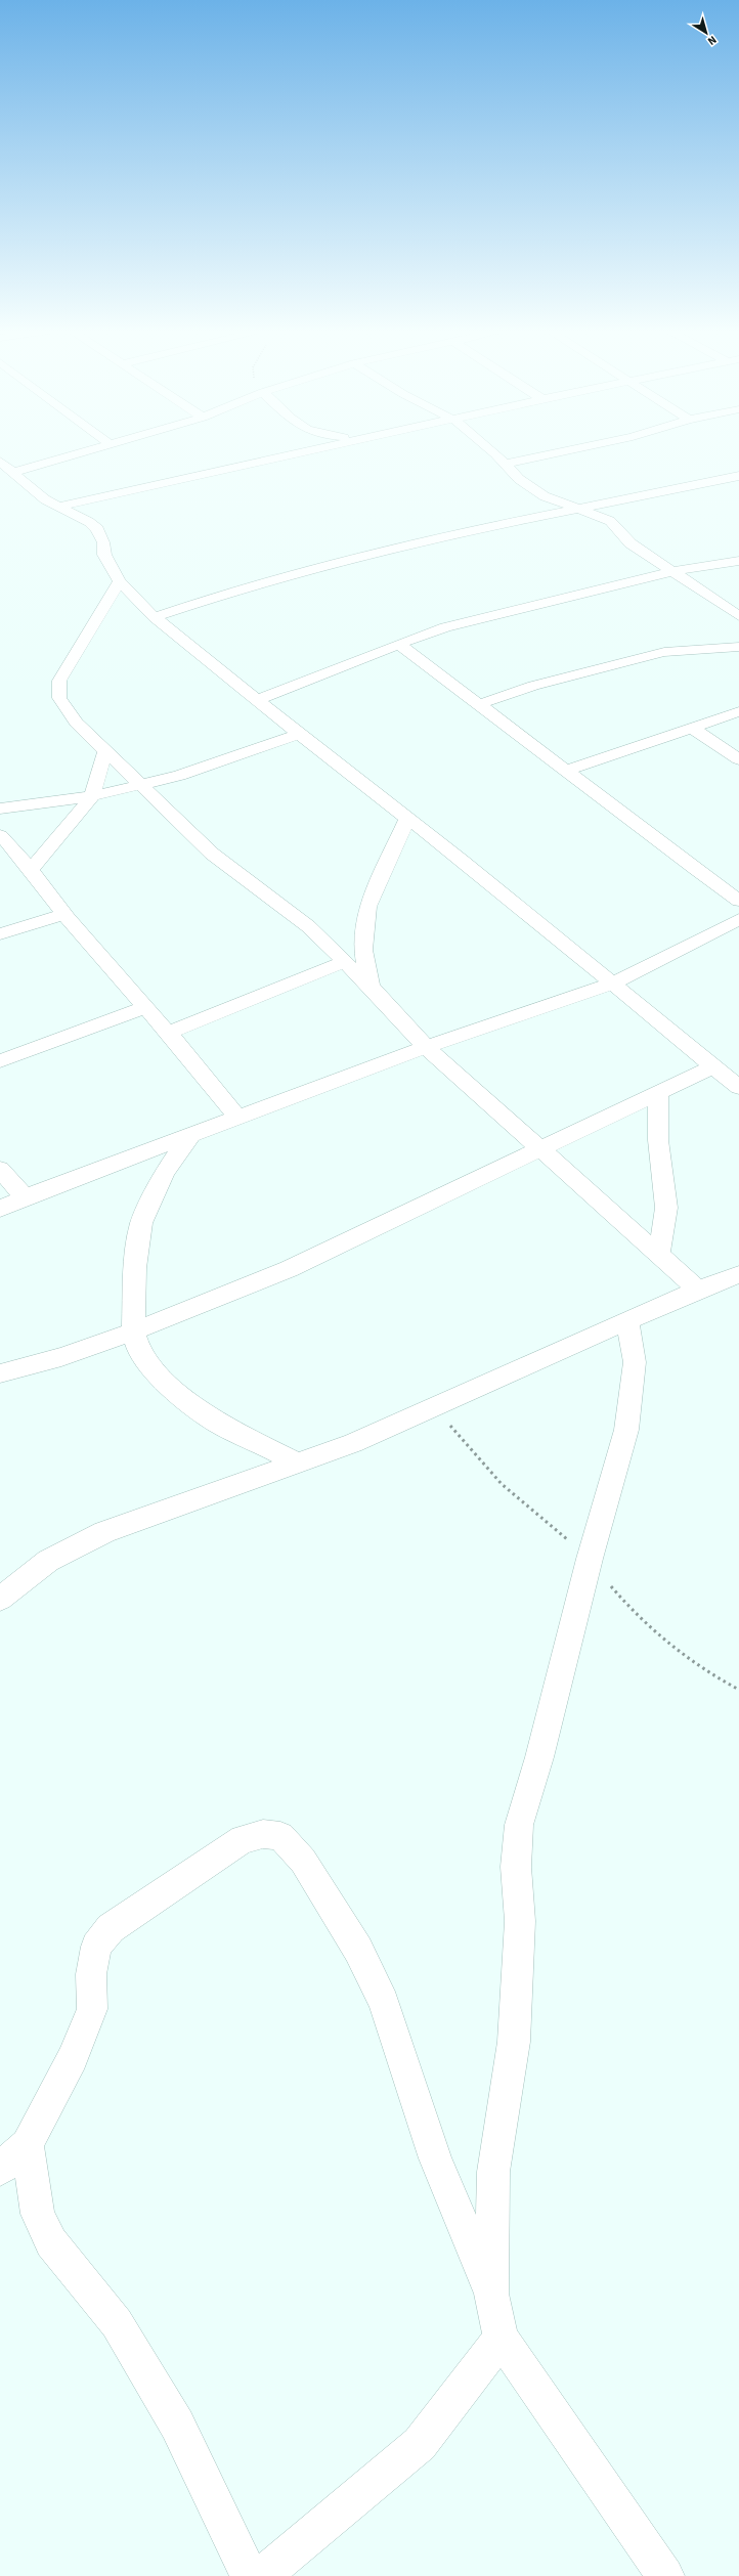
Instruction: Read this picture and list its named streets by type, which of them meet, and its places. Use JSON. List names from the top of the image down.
{
  "north": "bottom right"
}
